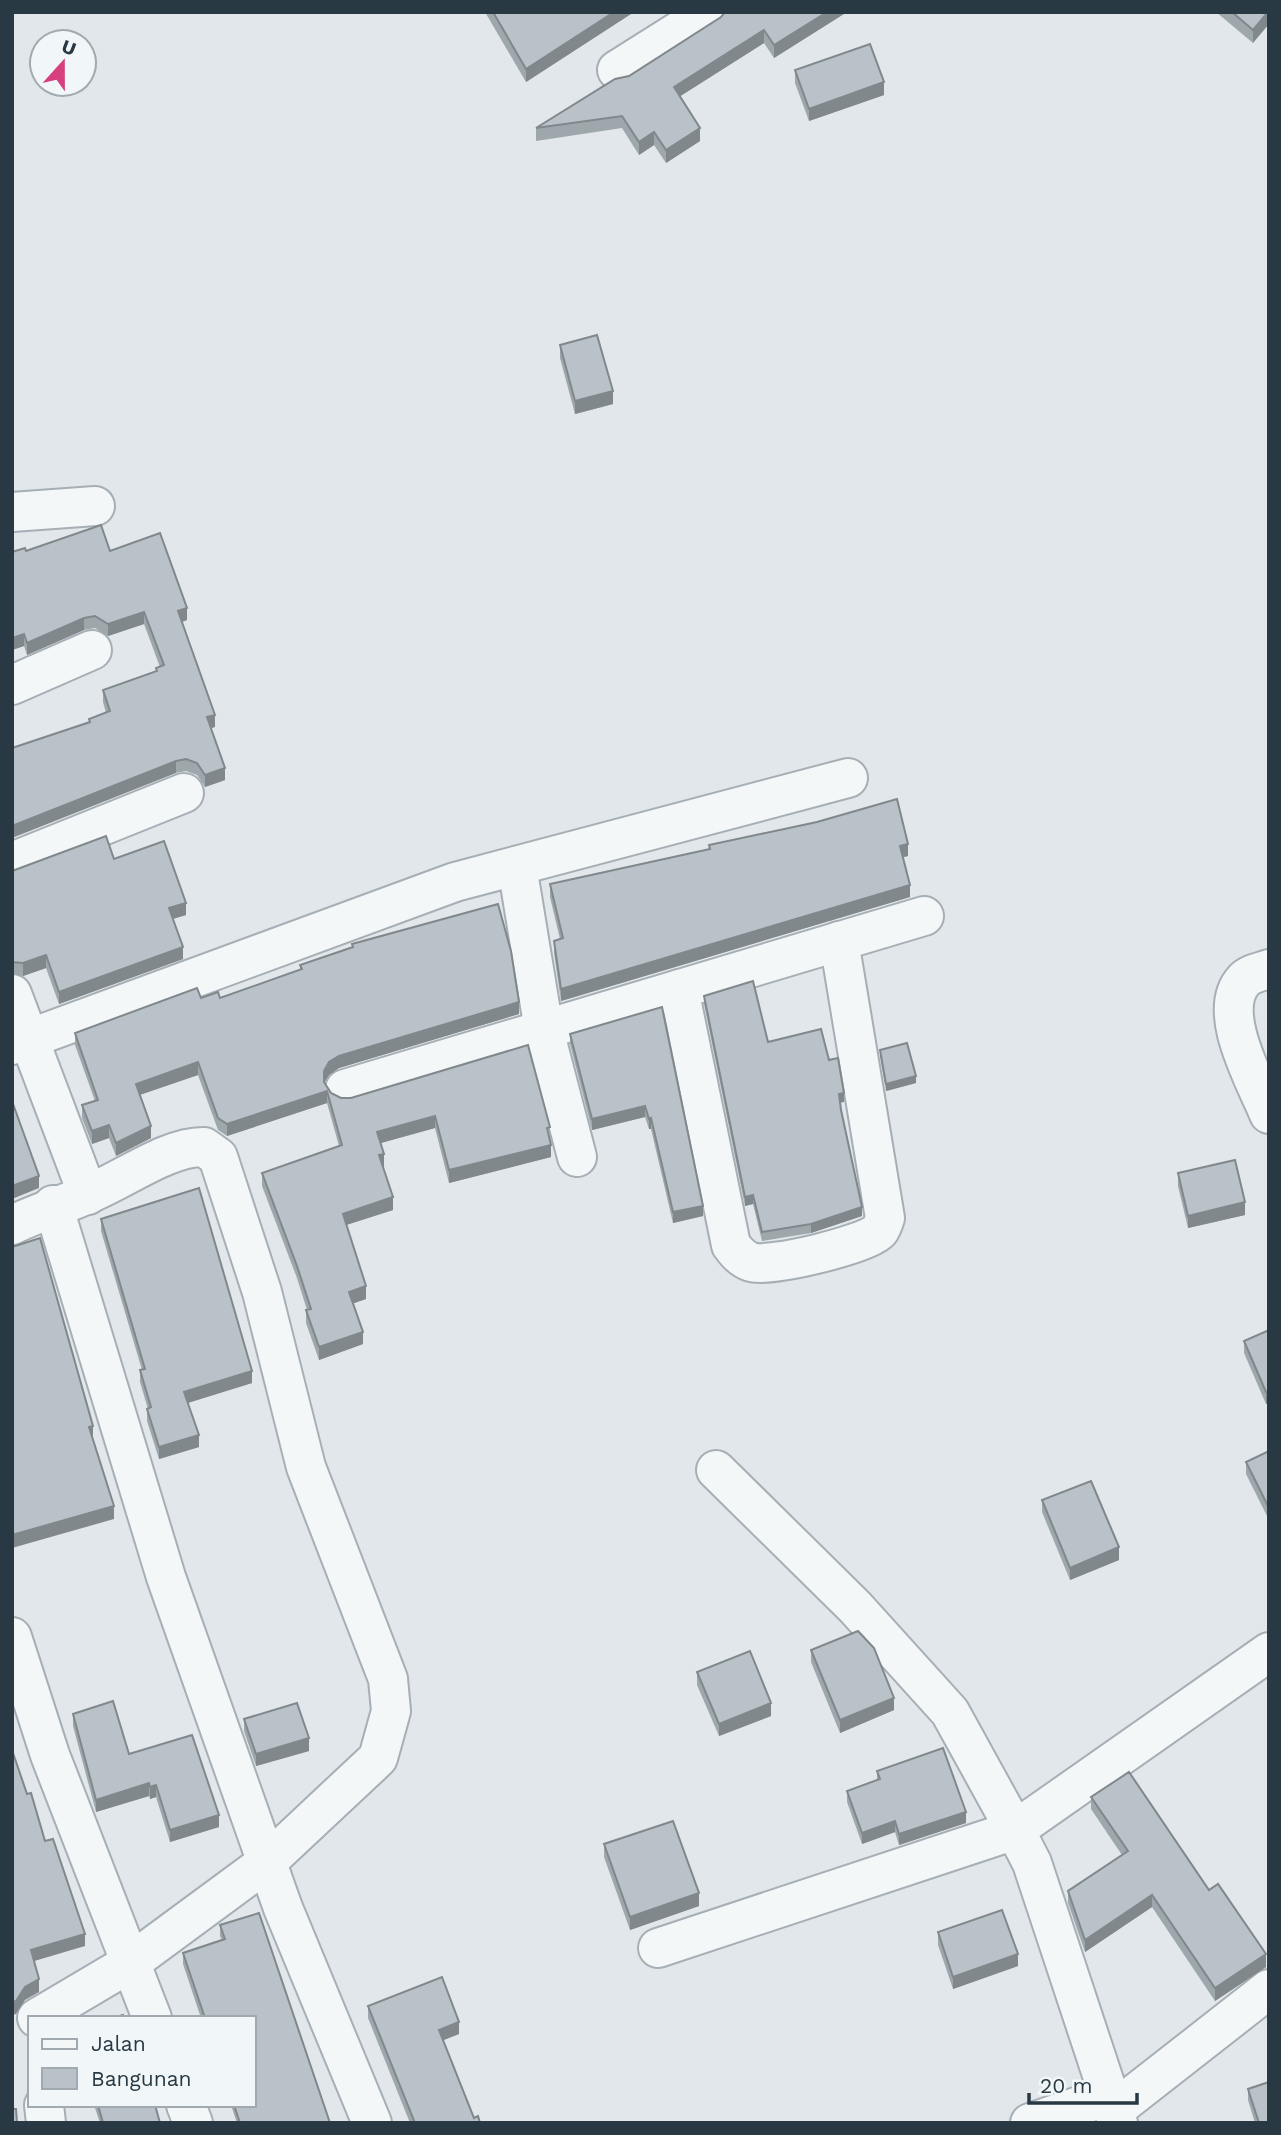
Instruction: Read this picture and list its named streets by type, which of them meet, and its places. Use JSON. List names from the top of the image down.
{
  "legend": ["Jalan", "Bangunan"],
  "scale_bar": "20 m",
  "north": "top"
}
